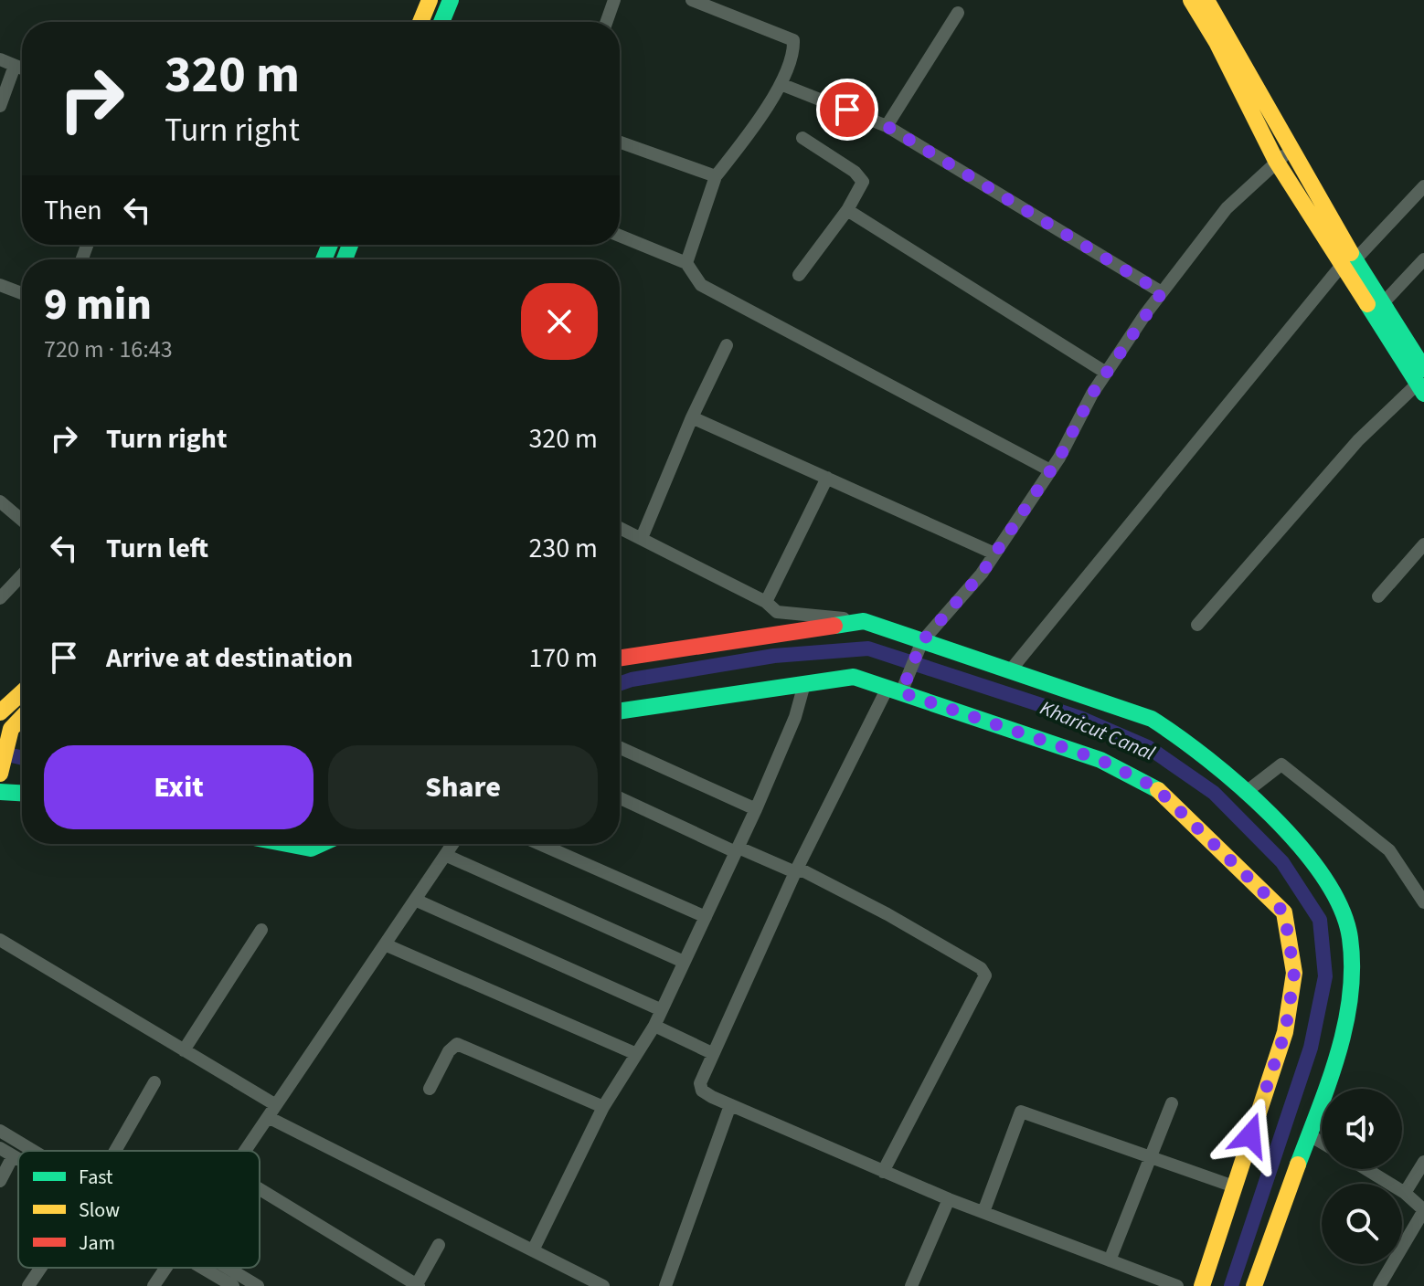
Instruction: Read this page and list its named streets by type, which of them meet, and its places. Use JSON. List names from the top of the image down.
{
  "water": ["Kharicut Canal"],
  "legend": ["Fast", "Slow", "Jam"],
  "page": {
    "turn": ["320 m", "Turn right"],
    "then": "Then",
    "heading": ["9 min", "720 m · 16:43"],
    "list": [
      {
        "name": "Turn right",
        "value": "320 m"
      },
      {
        "name": "Turn left",
        "value": "230 m"
      },
      {
        "name": "Arrive at destination",
        "value": "170 m"
      }
    ],
    "buttons": ["Exit", "Share"]
  }
}
